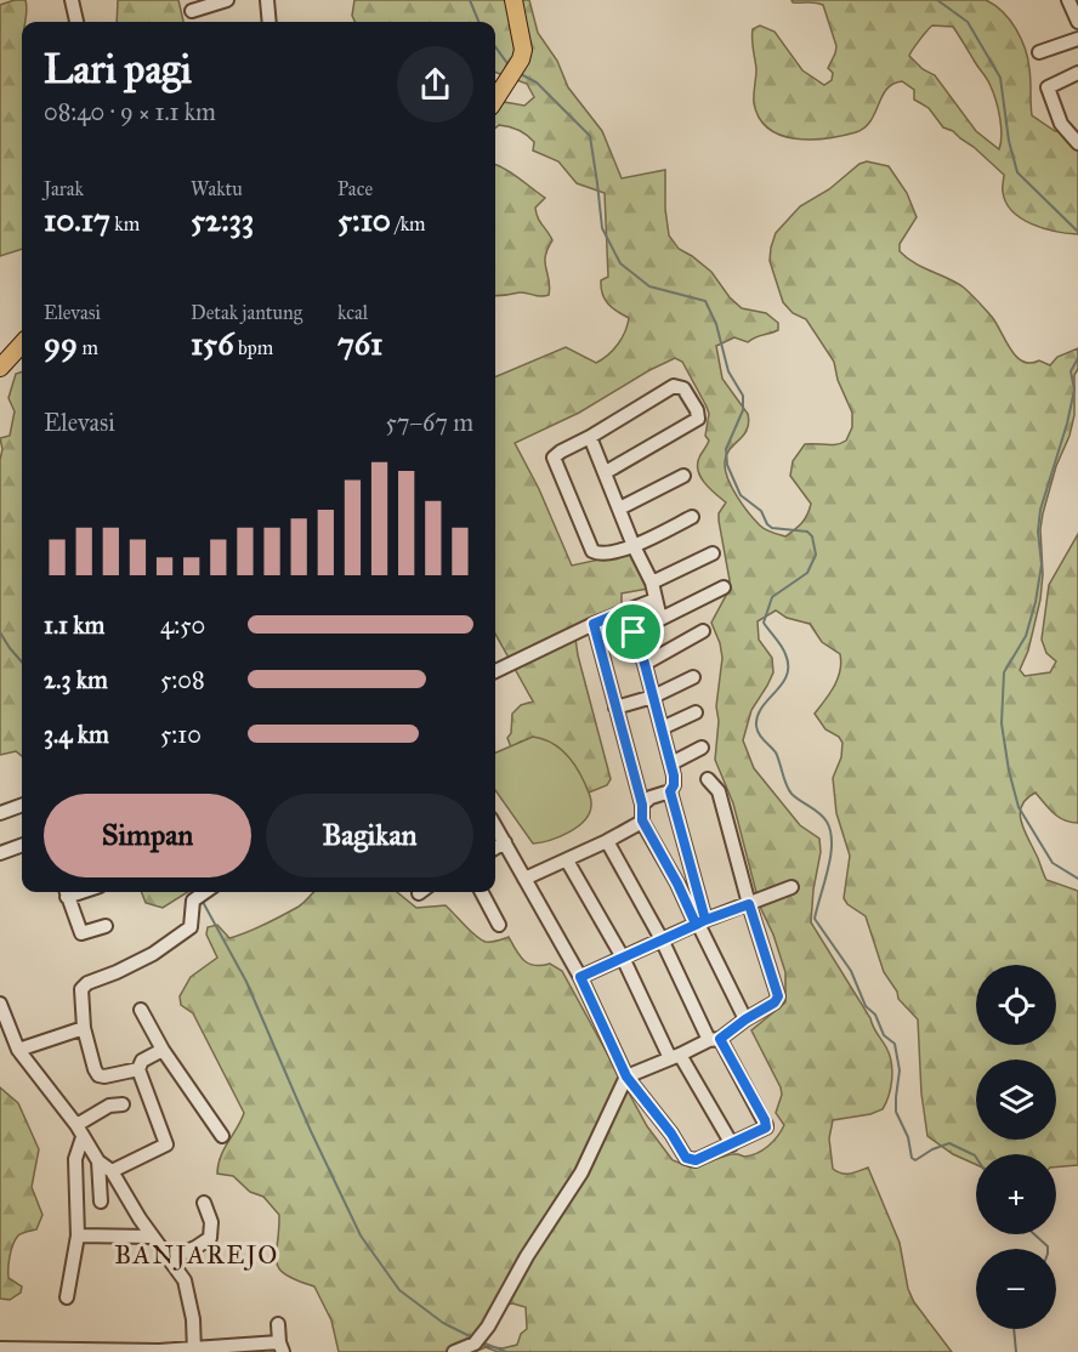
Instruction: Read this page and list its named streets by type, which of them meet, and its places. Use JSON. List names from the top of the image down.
{
  "districts": ["BANJAREJO"],
  "page": {
    "heading": ["Lari pagi", "08:40 · 9 × 1.1 km"],
    "stats": [
      ["Jarak", "10.17 km"],
      ["Waktu", "52:33"],
      ["Pace", "5:10 /km"],
      ["Elevasi", "99 m"],
      ["Detak jantung", "156 bpm"],
      ["kcal", "761"]
    ],
    "chart": ["Elevasi", "57–67 m"],
    "list": [
      {
        "name": "1.1 km",
        "note": "4:50"
      },
      {
        "name": "2.3 km",
        "note": "5:08"
      },
      {
        "name": "3.4 km",
        "note": "5:10"
      }
    ],
    "buttons": ["Simpan", "Bagikan"],
    "map_buttons": ["+", "−"]
  }
}
